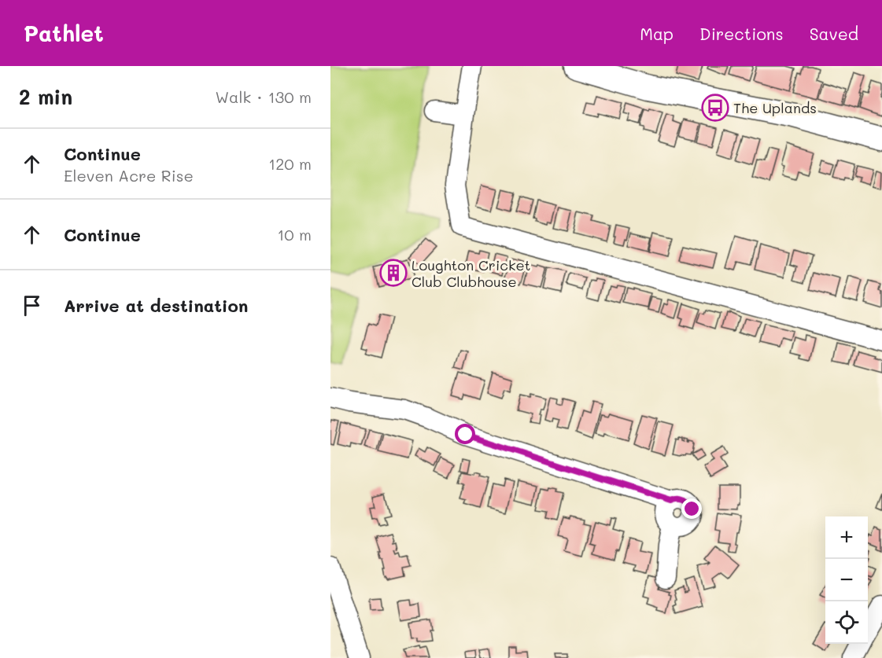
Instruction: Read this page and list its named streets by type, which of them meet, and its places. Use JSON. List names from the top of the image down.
{
  "places": {
    "bus stop": ["The Uplands"],
    "building": ["Loughton Cricket Club Clubhouse"]
  },
  "page": {
    "header": "Pathlet",
    "nav": ["Map", "Directions", "Saved"],
    "heading": ["2 min", "Walk · 130 m"],
    "list": [
      ["Continue", "Eleven Acre Rise", "120 m"],
      ["Continue", "10 m"],
      "Arrive at destination"
    ],
    "map_buttons": ["+", "−"]
  }
}
